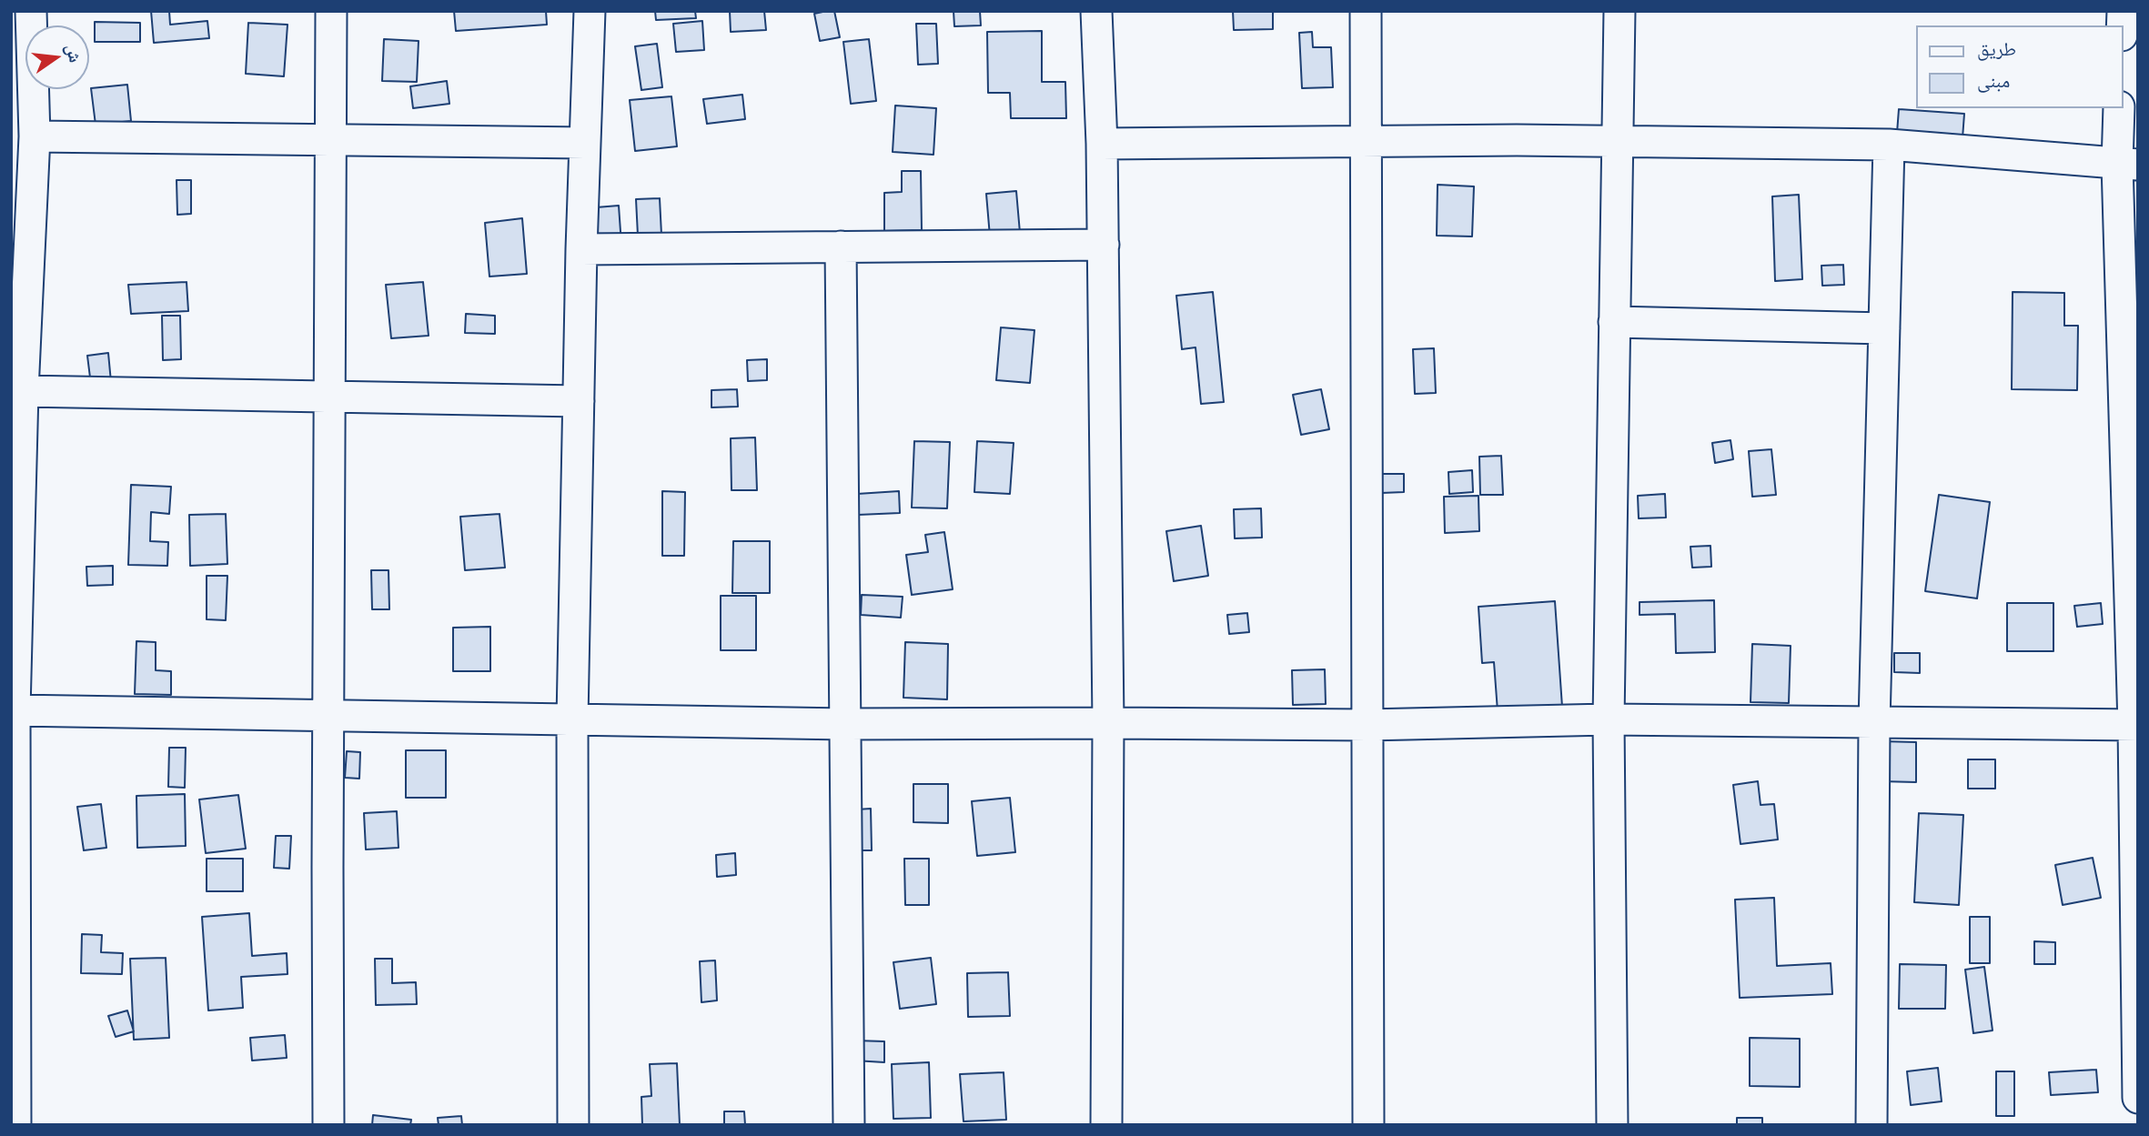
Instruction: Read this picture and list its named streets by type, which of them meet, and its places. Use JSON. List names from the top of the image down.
{
  "legend": ["طريق", "مبنى"],
  "north": "right"
}
